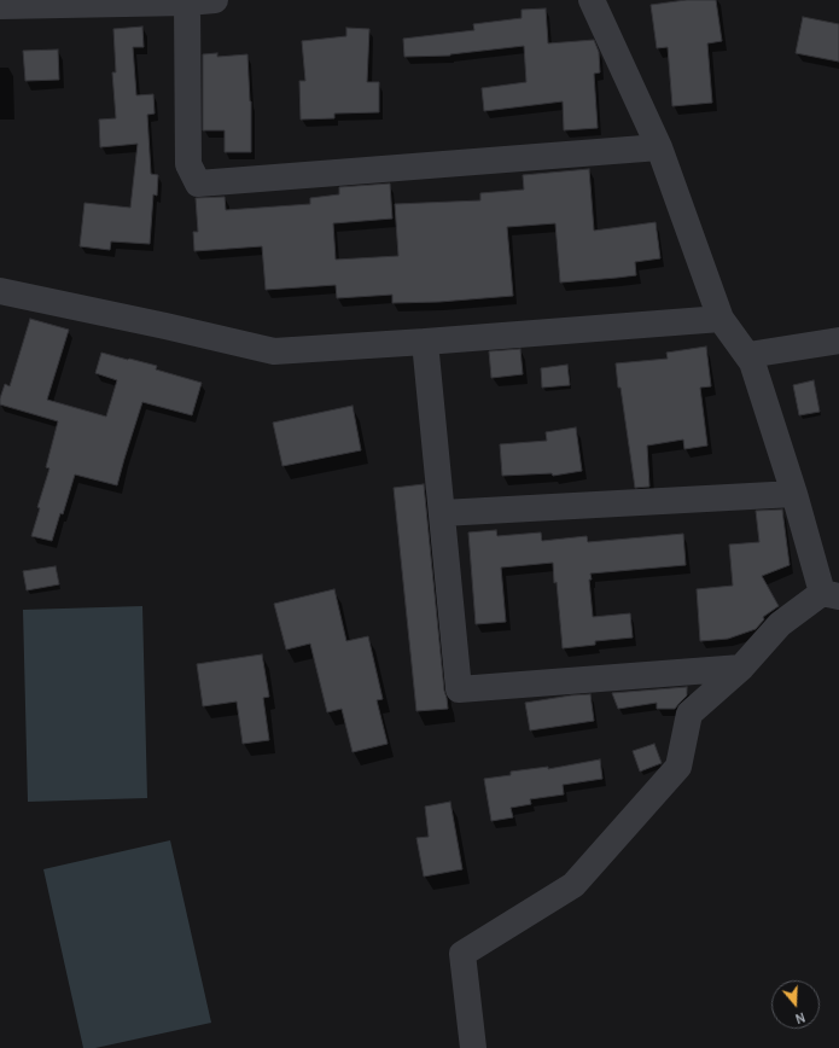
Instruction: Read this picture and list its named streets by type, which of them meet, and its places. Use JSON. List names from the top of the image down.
{
  "north": "bottom"
}
